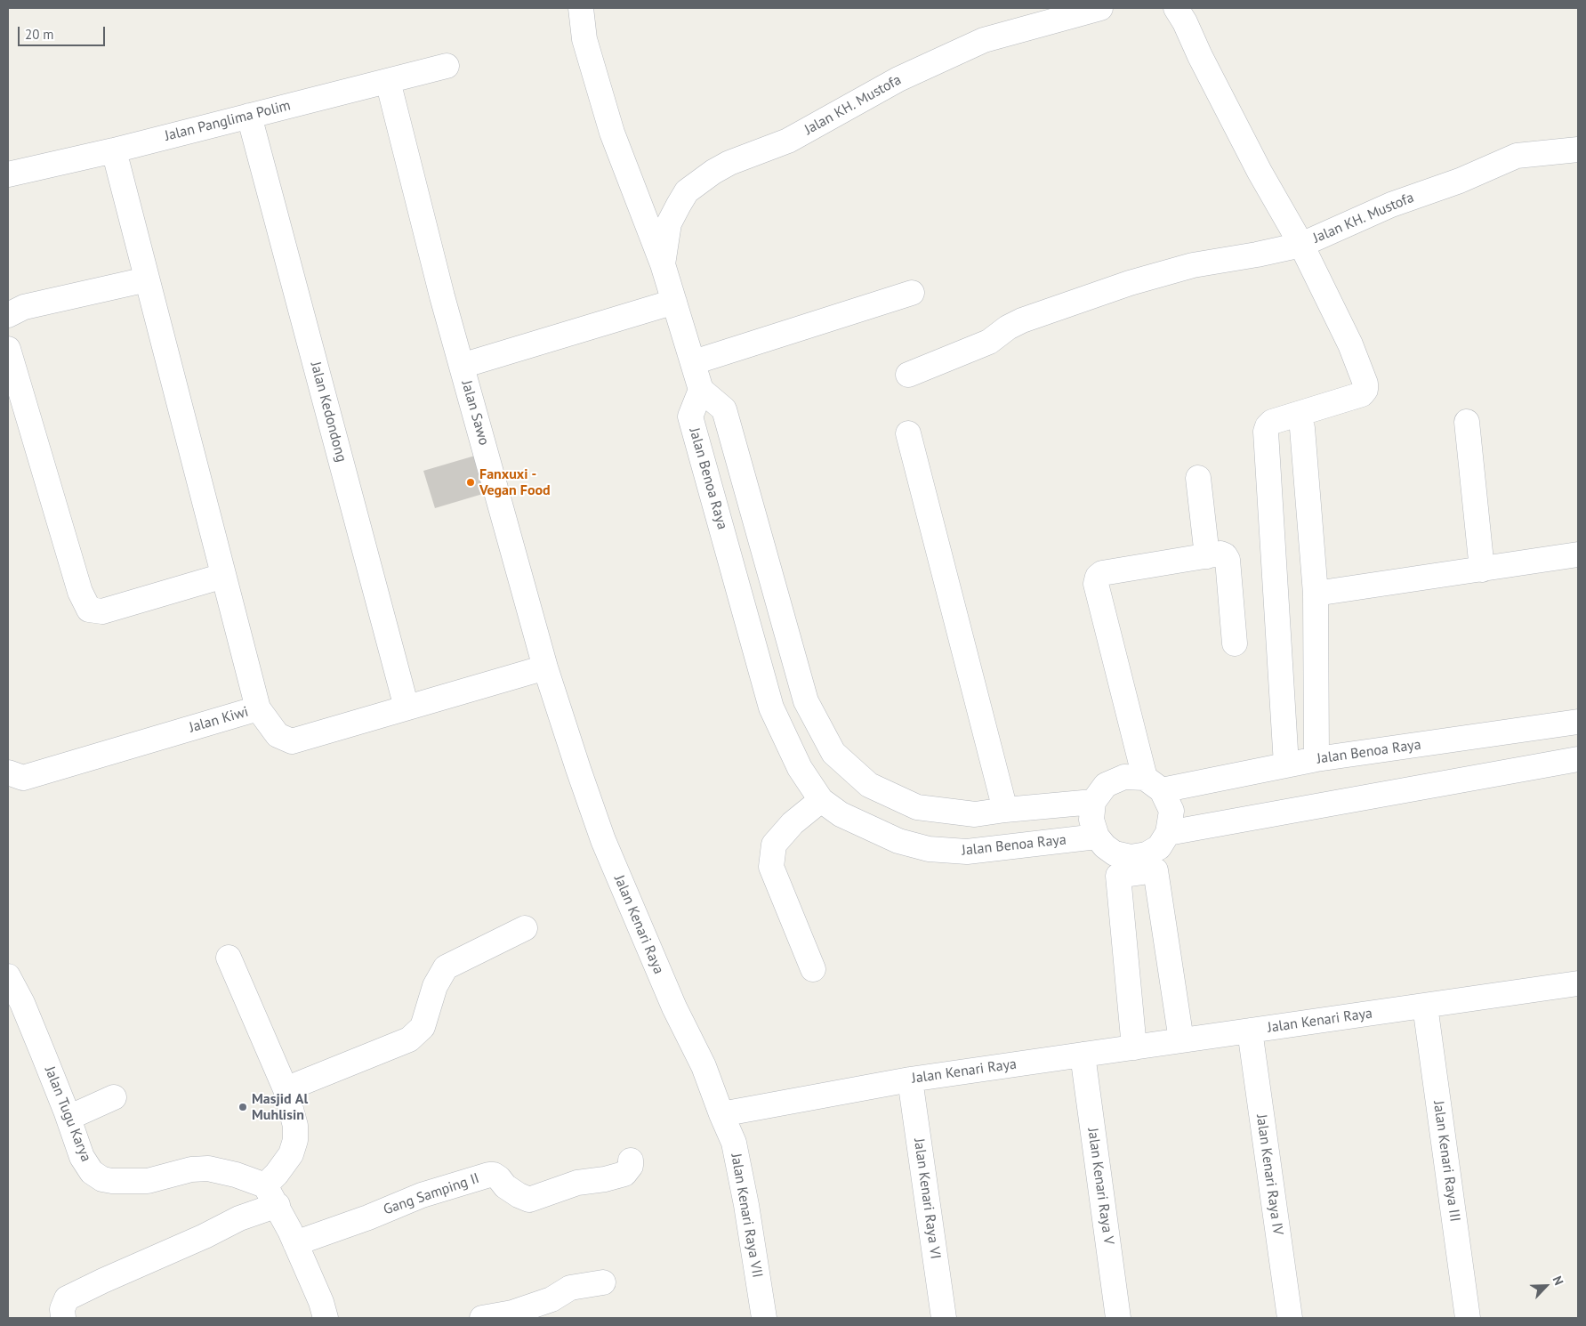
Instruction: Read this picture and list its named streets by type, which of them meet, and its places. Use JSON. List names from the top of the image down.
{
  "streets": {
    "street": [
      "Jalan KH. Mustofa",
      "Jalan Panglima Polim",
      "Jalan Kedondong",
      "Jalan Sawo",
      "Jalan Benoa Raya",
      "Jalan Kiwi",
      "Jalan Kenari Raya",
      "Jalan Tugu Karya",
      "Jalan Kenari Raya III",
      "Jalan Kenari Raya IV",
      "Jalan Kenari Raya V",
      "Gang Samping II",
      "Jalan Kenari Raya VI",
      "Jalan Kenari Raya VII"
    ]
  },
  "crossings": [
    ["Jalan Panglima Polim", "Jalan Kedondong"],
    ["Jalan Panglima Polim", "Jalan Sawo"],
    ["Jalan Kedondong", "Jalan Kiwi"],
    ["Jalan Sawo", "Jalan Kiwi"],
    ["Jalan Sawo", "Jalan Kenari Raya"],
    ["Jalan Kenari Raya", "Jalan Kenari Raya III"],
    ["Jalan Kenari Raya", "Jalan Kenari Raya IV"],
    ["Jalan Kenari Raya", "Jalan Kenari Raya V"],
    ["Jalan Kenari Raya", "Jalan Kenari Raya VI"],
    ["Jalan Kenari Raya", "Jalan Kenari Raya VII"]
  ],
  "places": ["Fanxuxi - Vegan Food", "Masjid Al Muhlisin"],
  "scale_bar": "20 m",
  "north": "top right"
}
